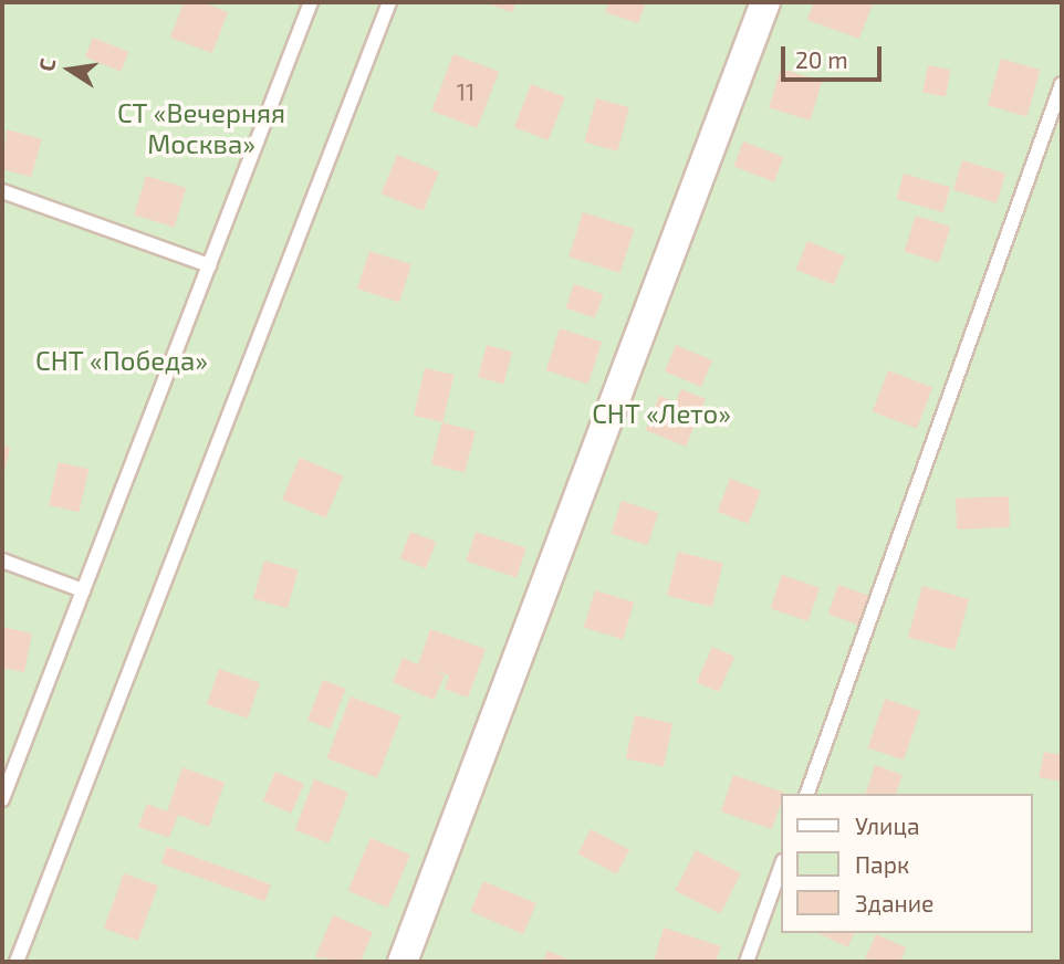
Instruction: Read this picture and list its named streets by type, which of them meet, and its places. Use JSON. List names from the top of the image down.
{
  "parks": ["СТ «Вечерняя Москва»", "СНТ «Победа»", "СНТ «Лето»"],
  "house_numbers": ["11"],
  "legend": ["Улица", "Парк", "Здание"],
  "scale_bar": "20 m",
  "north": "left"
}
